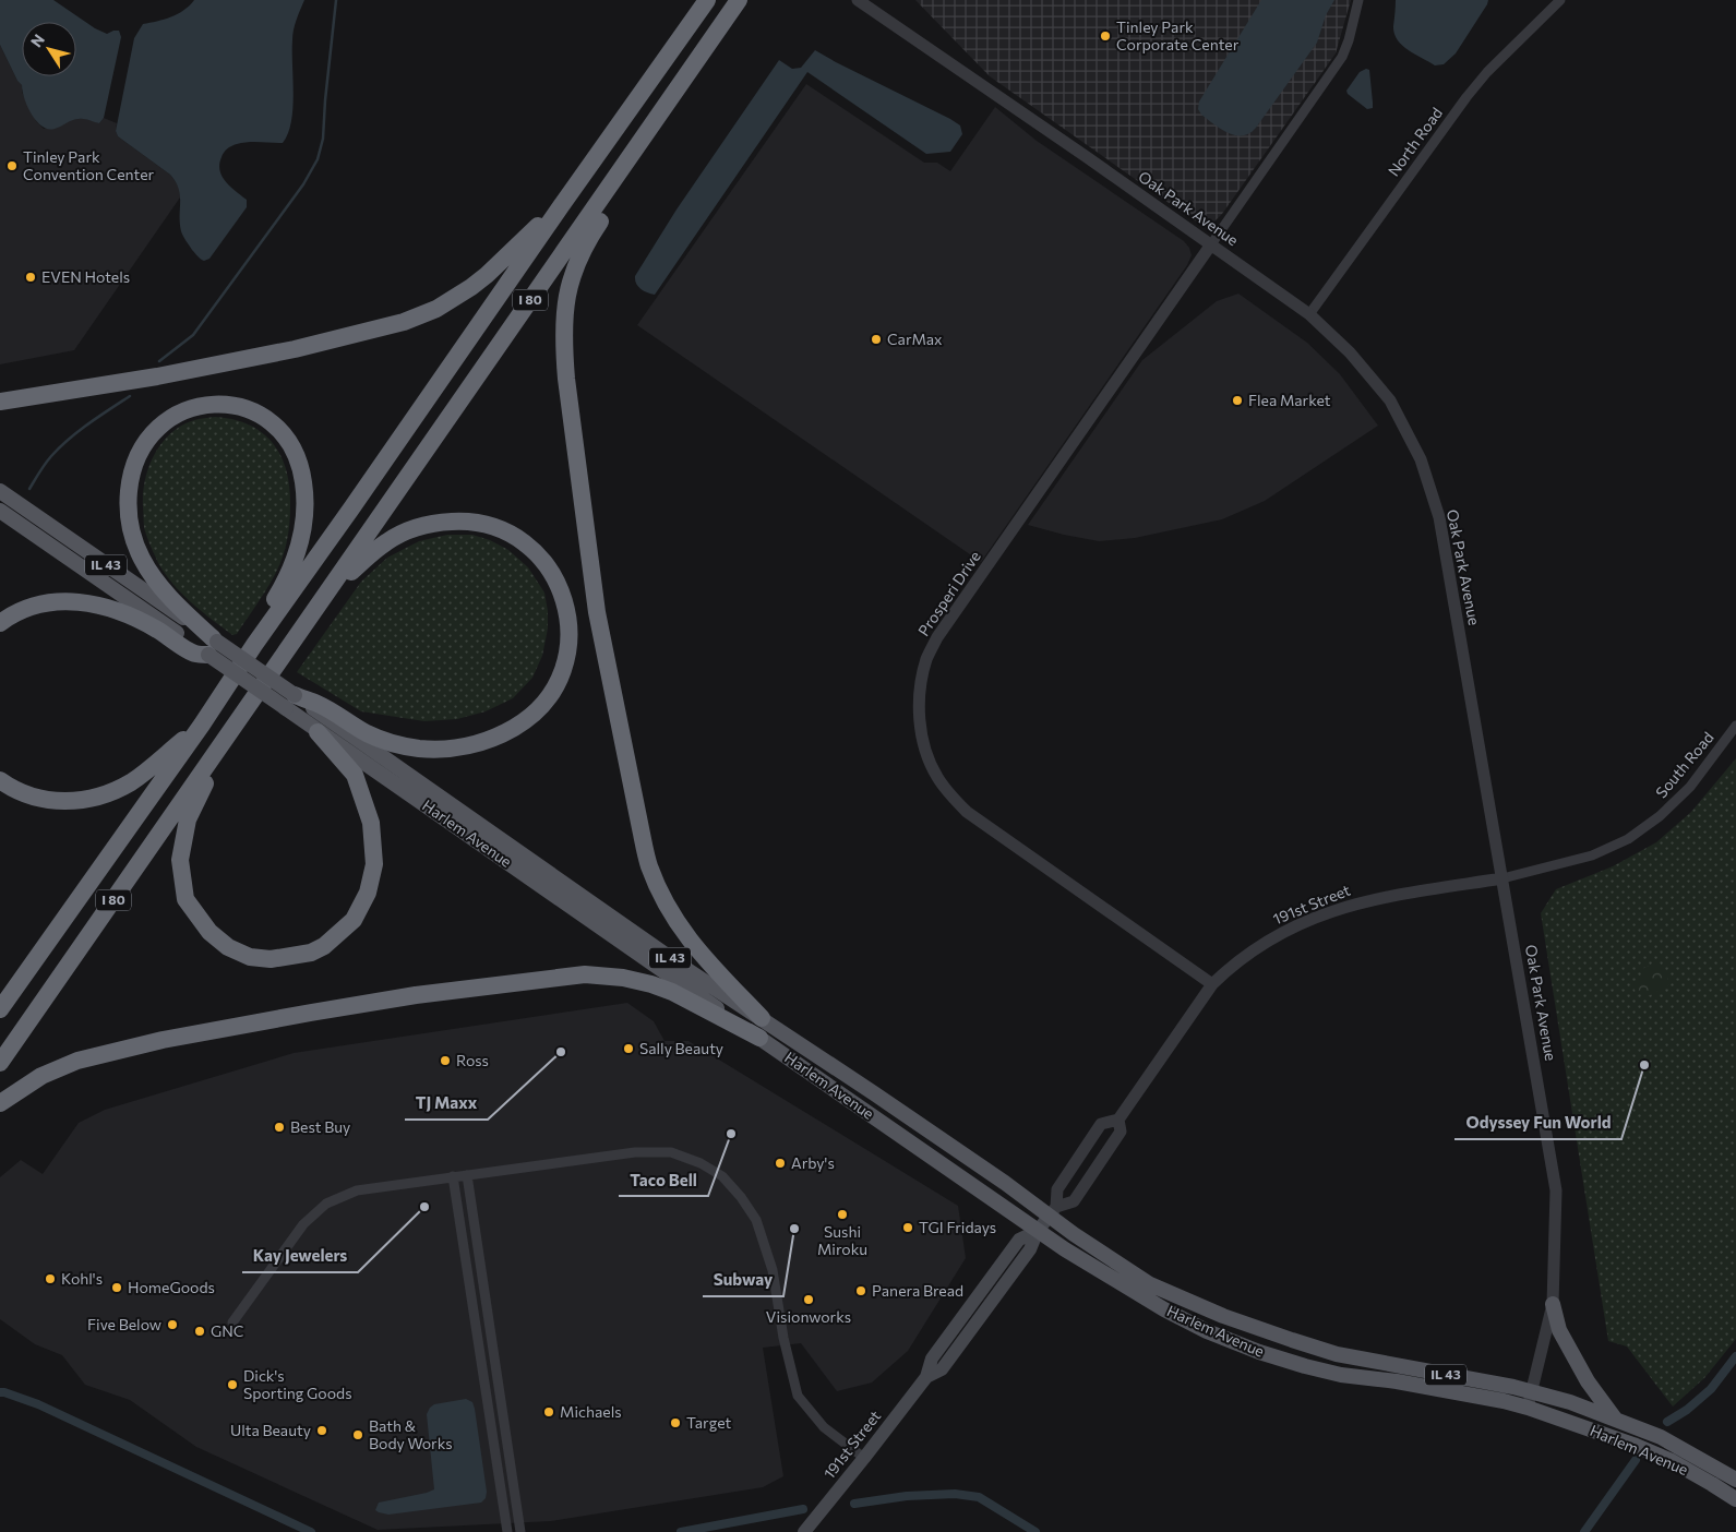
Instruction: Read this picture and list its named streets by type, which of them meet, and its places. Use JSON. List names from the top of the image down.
{
  "streets": {
    "highway": ["I 80"],
    "main road": ["IL 43", "Harlem Avenue", "191st Street"],
    "street": [
      "North Road",
      "Oak Park Avenue",
      "Prosperi Drive",
      "South Road"
    ]
  },
  "crossings": [
    ["North Road", "Oak Park Avenue"],
    ["Oak Park Avenue", "Prosperi Drive"],
    ["Oak Park Avenue", "South Road"],
    ["Oak Park Avenue", "Harlem Avenue"],
    ["Oak Park Avenue", "191st Street"],
    ["Prosperi Drive", "191st Street"],
    ["South Road", "191st Street"],
    ["Harlem Avenue", "191st Street"]
  ],
  "places": [
    "Tinley Park Corporate Center",
    "Tinley Park Convention Center",
    "EVEN Hotels",
    "CarMax",
    "Flea Market",
    "Sally Beauty",
    "TJ Maxx",
    "Ross",
    "Odyssey Fun World",
    "Best Buy",
    "Taco Bell",
    "Arby's",
    "Kay Jewelers",
    "Sushi Miroku",
    "TGI Fridays",
    "Subway",
    "Kohl's",
    "HomeGoods",
    "Panera Bread",
    "Visionworks",
    "Five Below",
    "GNC",
    "Dick's Sporting Goods",
    "Michaels",
    "Target",
    "Ulta Beauty",
    "Bath & Body Works"
  ],
  "north": "top left"
}
